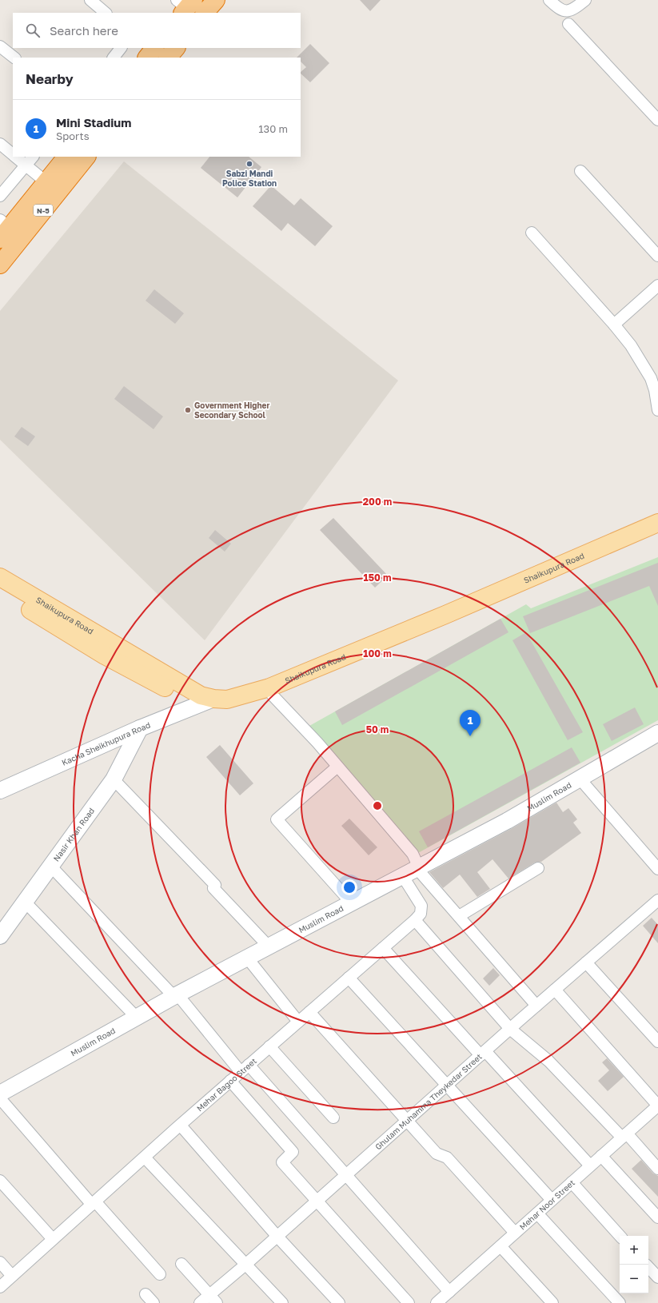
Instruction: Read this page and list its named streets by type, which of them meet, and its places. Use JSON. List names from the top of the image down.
{
  "streets": {
    "highway": ["N-5"],
    "main road": ["Shaikupura Road"],
    "street": [
      "Kacha Sheikhupura Road",
      "Muslim Road",
      "Nasir Khan Road",
      "Mehar Bagoo Street",
      "Ghulam Muhamma Theykedar Street",
      "Mehar Noor Street"
    ]
  },
  "crossings": [
    ["Shaikupura Road", "Kacha Sheikhupura Road"],
    ["Kacha Sheikhupura Road", "Nasir Khan Road"],
    ["Muslim Road", "Mehar Bagoo Street"]
  ],
  "places": ["Sabzi Mandi Police Station", "Government Higher Secondary School"],
  "page": {
    "search": "Search here",
    "heading": "Nearby",
    "list": [
      {
        "mark": "1",
        "name": "Mini Stadium",
        "note": "Sports",
        "value": "130 m"
      }
    ],
    "pins": "1",
    "map_buttons": ["+", "−"]
  },
  "rings": [
    "200 m",
    "150 m",
    "100 m",
    "50 m"
  ]
}
